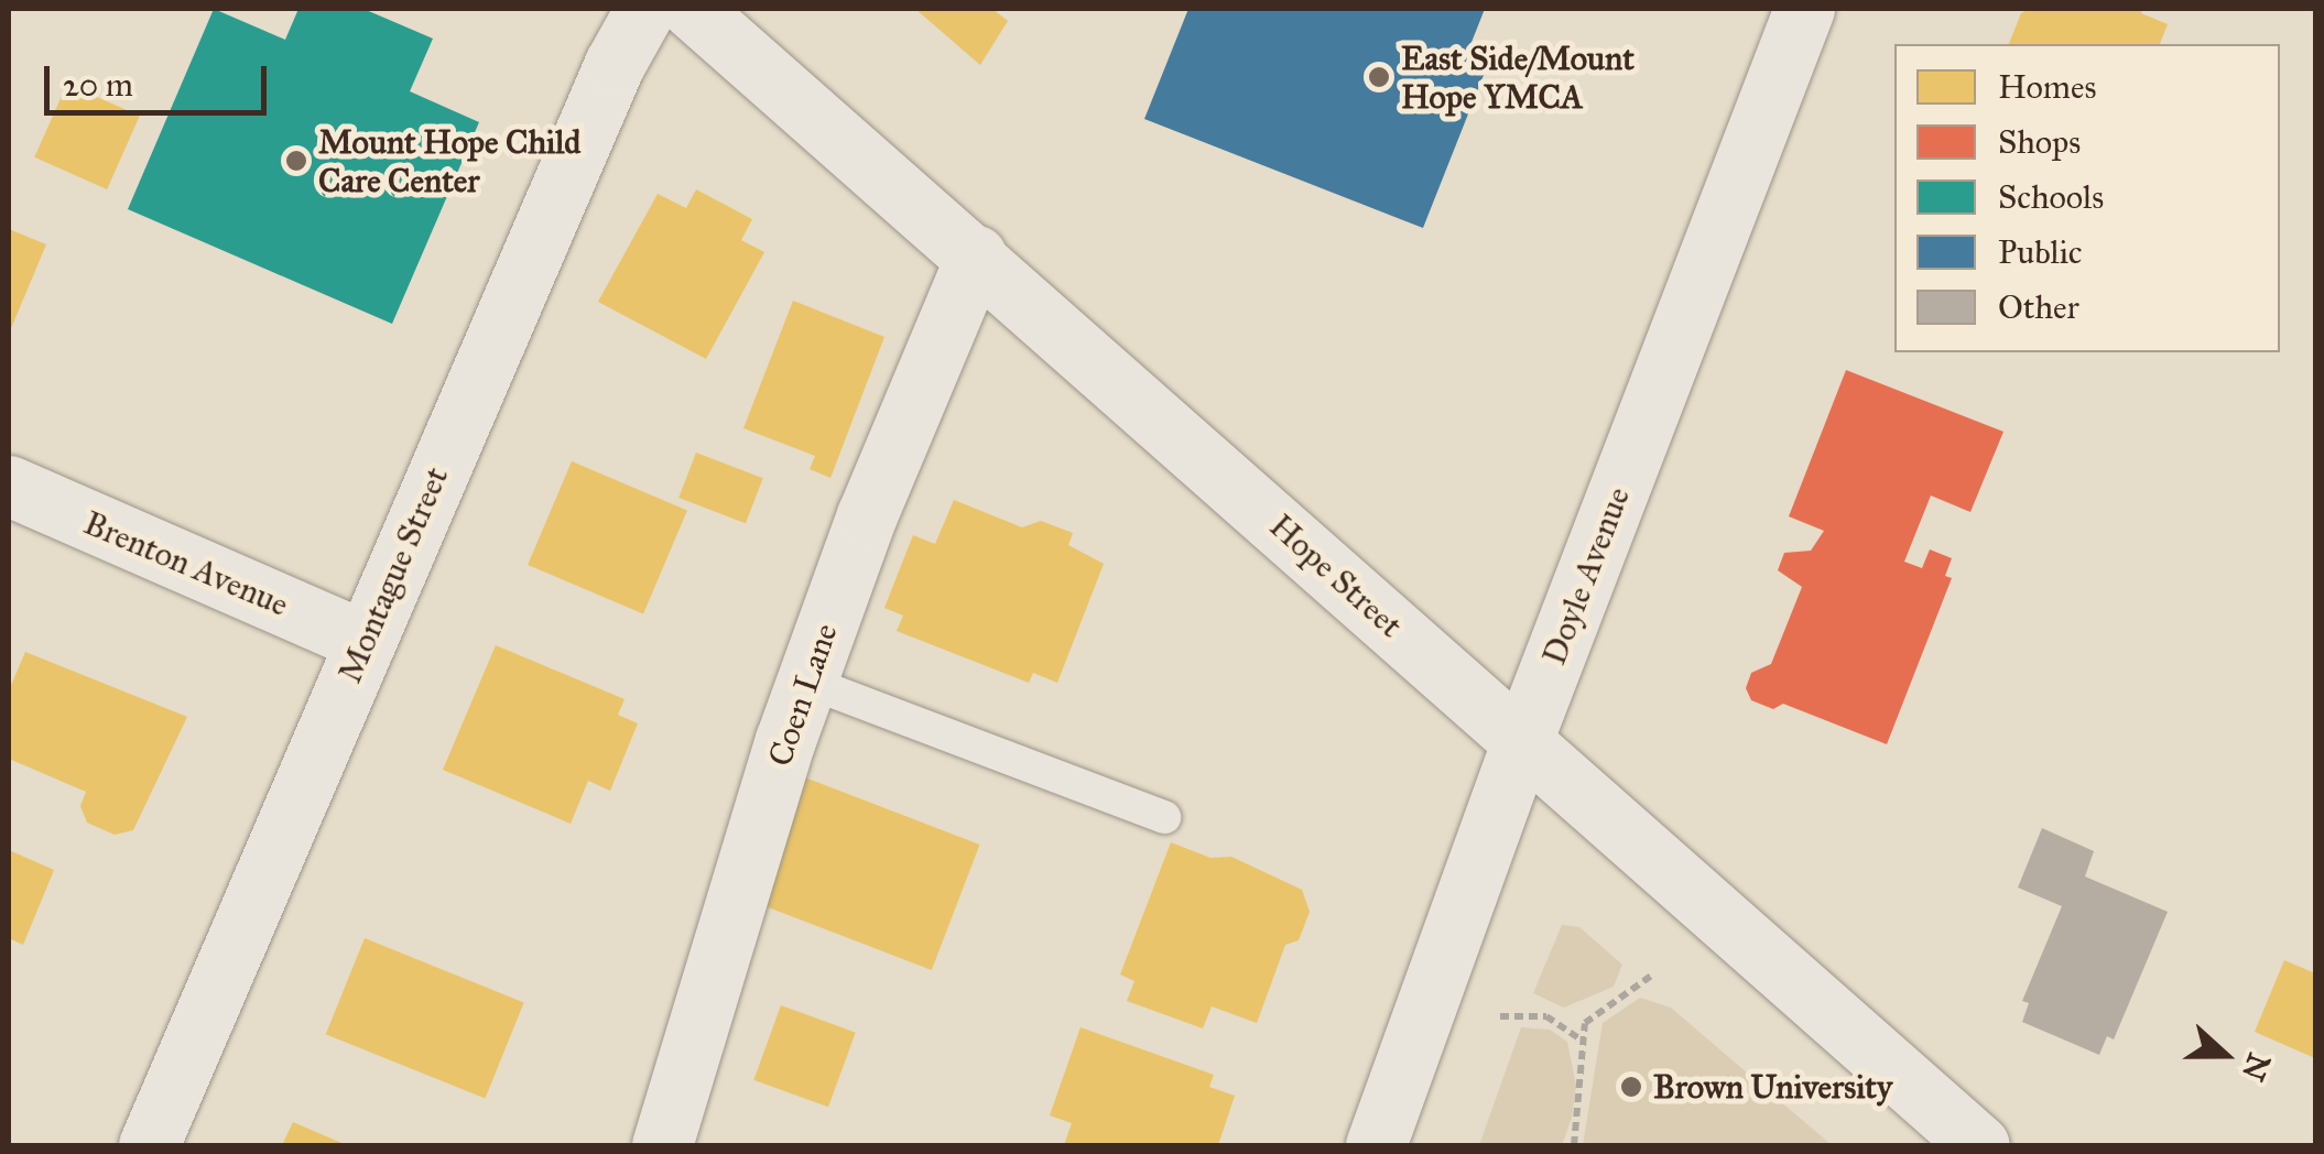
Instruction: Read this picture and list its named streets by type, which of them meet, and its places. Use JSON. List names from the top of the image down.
{
  "streets": {
    "street": [
      "Brenton Avenue",
      "Montague Street",
      "Hope Street",
      "Doyle Avenue",
      "Coen Lane"
    ]
  },
  "crossings": [
    ["Brenton Avenue", "Montague Street"],
    ["Hope Street", "Doyle Avenue"],
    ["Hope Street", "Coen Lane"]
  ],
  "places": ["East Side/Mount Hope YMCA", "Mount Hope Child Care Center", "Brown University"],
  "legend": [
    "Homes",
    "Shops",
    "Schools",
    "Public",
    "Other"
  ],
  "scale_bar": "20 m",
  "north": "right"
}
